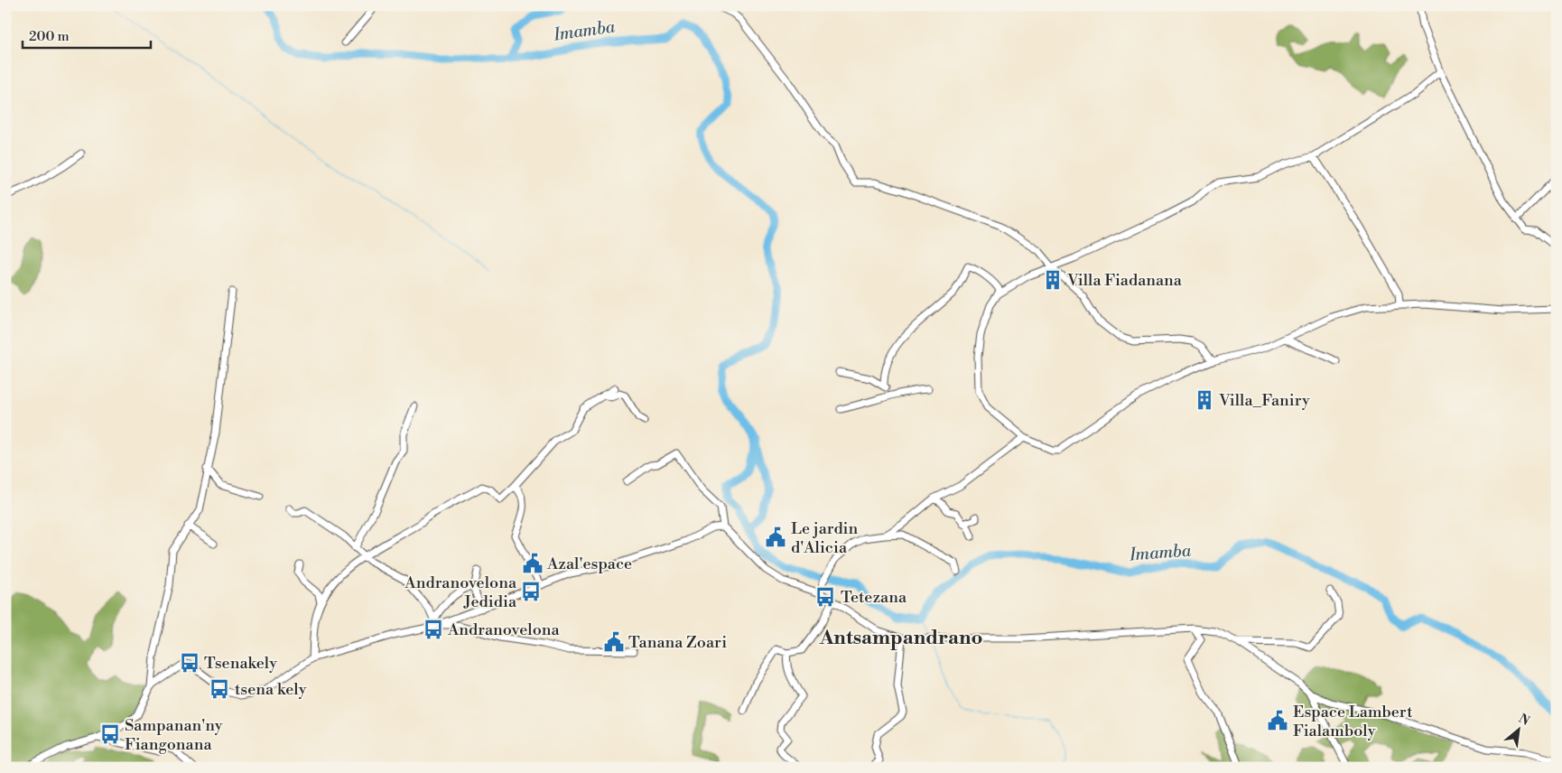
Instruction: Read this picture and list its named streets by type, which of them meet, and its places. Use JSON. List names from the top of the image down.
{
  "districts": ["Antsampandrano"],
  "water": ["Imamba"],
  "places": {
    "building": ["Villa Fiadanana", "Villa_Faniry"],
    "public building": [
      "Le jardin d'Alicia",
      "Azal'espace",
      "Tanana Zoari",
      "Espace Lambert Fialamboly"
    ],
    "bus stop": [
      "Andranovelona Jedidia",
      "Tetezana",
      "Andranovelona",
      "Tsenakely",
      "tsena kely",
      "Sampanan'ny Fiangonana"
    ]
  },
  "scale_bar": "200 m",
  "north": "top right"
}
